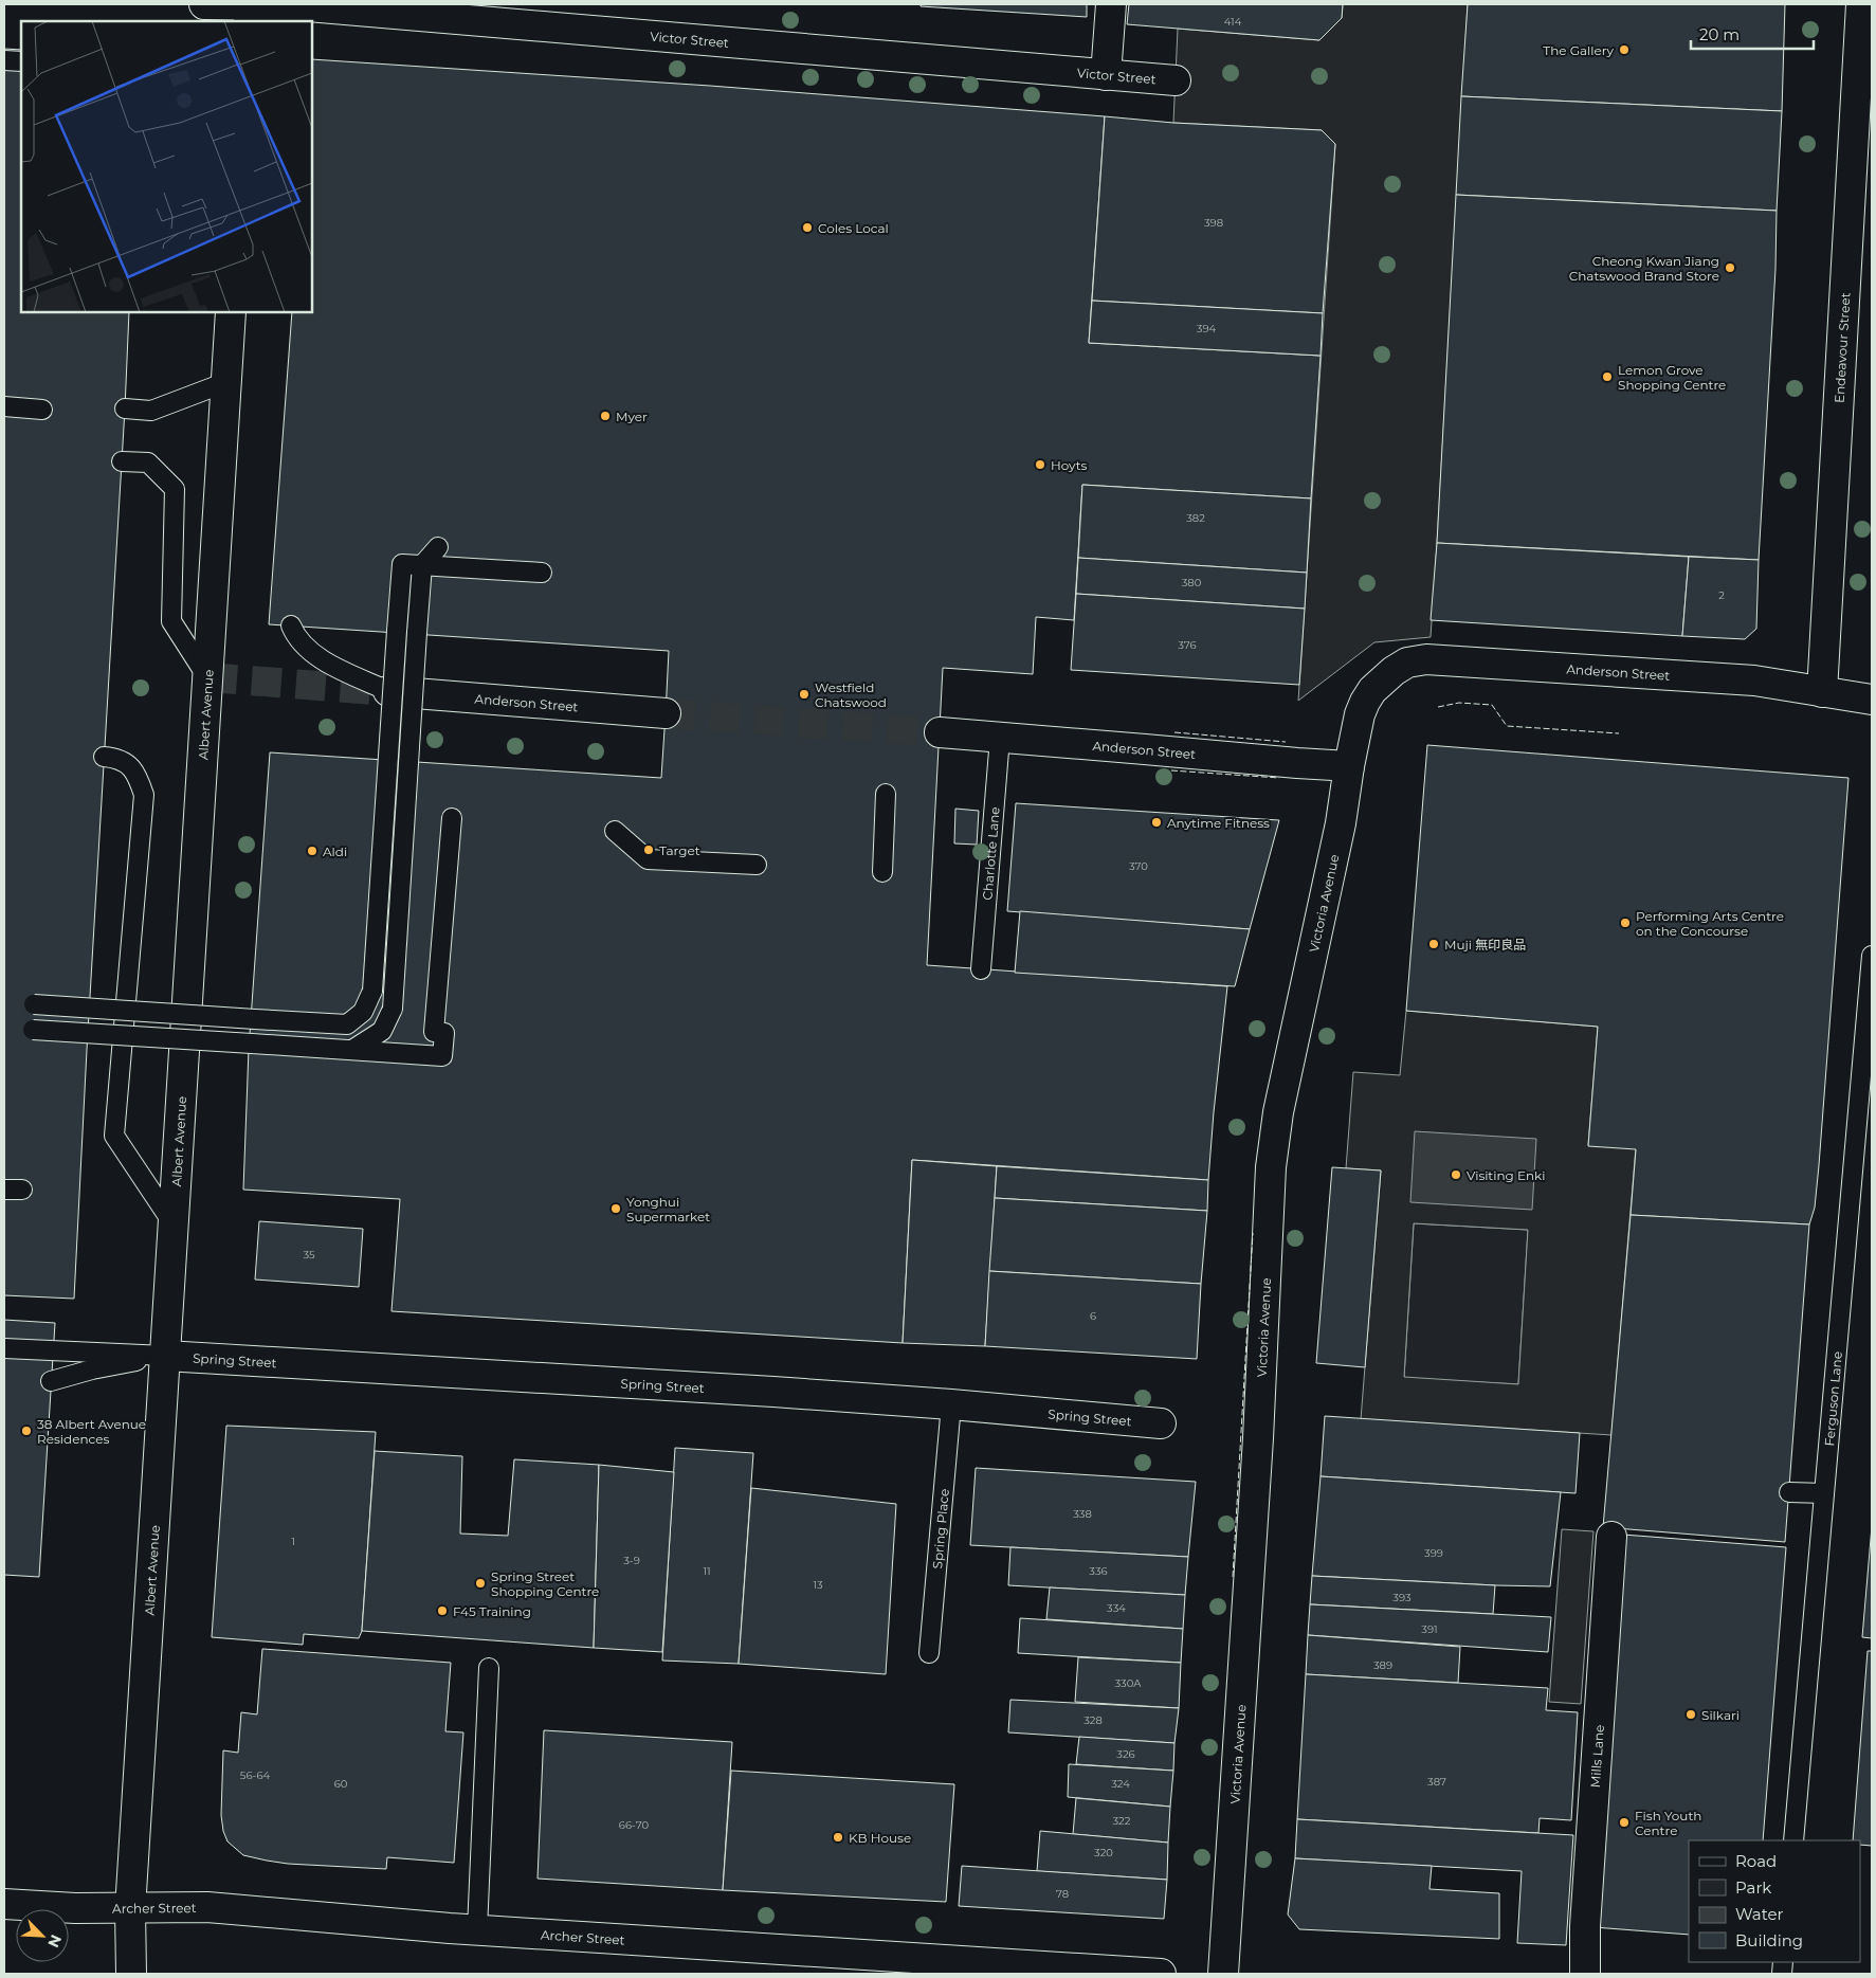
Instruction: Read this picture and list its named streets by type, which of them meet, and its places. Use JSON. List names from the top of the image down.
{
  "streets": {
    "street": [
      "Victor Street",
      "Endeavour Street",
      "Anderson Street",
      "Albert Avenue",
      "Victoria Avenue",
      "Spring Street",
      "Mills Lane",
      "Archer Street"
    ],
    "lane": ["Charlotte Lane", "Ferguson Lane", "Spring Place"]
  },
  "crossings": [
    ["Endeavour Street", "Anderson Street"],
    ["Anderson Street", "Charlotte Lane"],
    ["Anderson Street", "Victoria Avenue"],
    ["Albert Avenue", "Spring Street"],
    ["Albert Avenue", "Archer Street"],
    ["Spring Street", "Spring Place"]
  ],
  "places": [
    "The Gallery",
    "Coles Local",
    "Cheong Kwan Jiang Chatswood Brand Store",
    "Lemon Grove Shopping Centre",
    "Myer",
    "Hoyts",
    "Westfield Chatswood",
    "Anytime Fitness",
    "Target",
    "Aldi",
    "Performing Arts Centre on the Concourse",
    "Muji 無印良品",
    "Visiting Enki",
    "Yonghui Supermarket",
    "38 Albert Avenue Residences",
    "Spring Street Shopping Centre",
    "F45 Training",
    "Silkari",
    "Fish Youth Centre",
    "KB House"
  ],
  "house_numbers": [
    "414",
    "398",
    "394",
    "382",
    "380",
    "2",
    "376",
    "370",
    "35",
    "6",
    "338",
    "1",
    "399",
    "3-9",
    "11",
    "336",
    "13",
    "393",
    "334",
    "391",
    "389",
    "330A",
    "328",
    "326",
    "56-64",
    "387",
    "60",
    "324",
    "322",
    "66-70",
    "320",
    "78"
  ],
  "legend": [
    "Road",
    "Park",
    "Water",
    "Building"
  ],
  "scale_bar": "20 m",
  "north": "bottom right"
}
